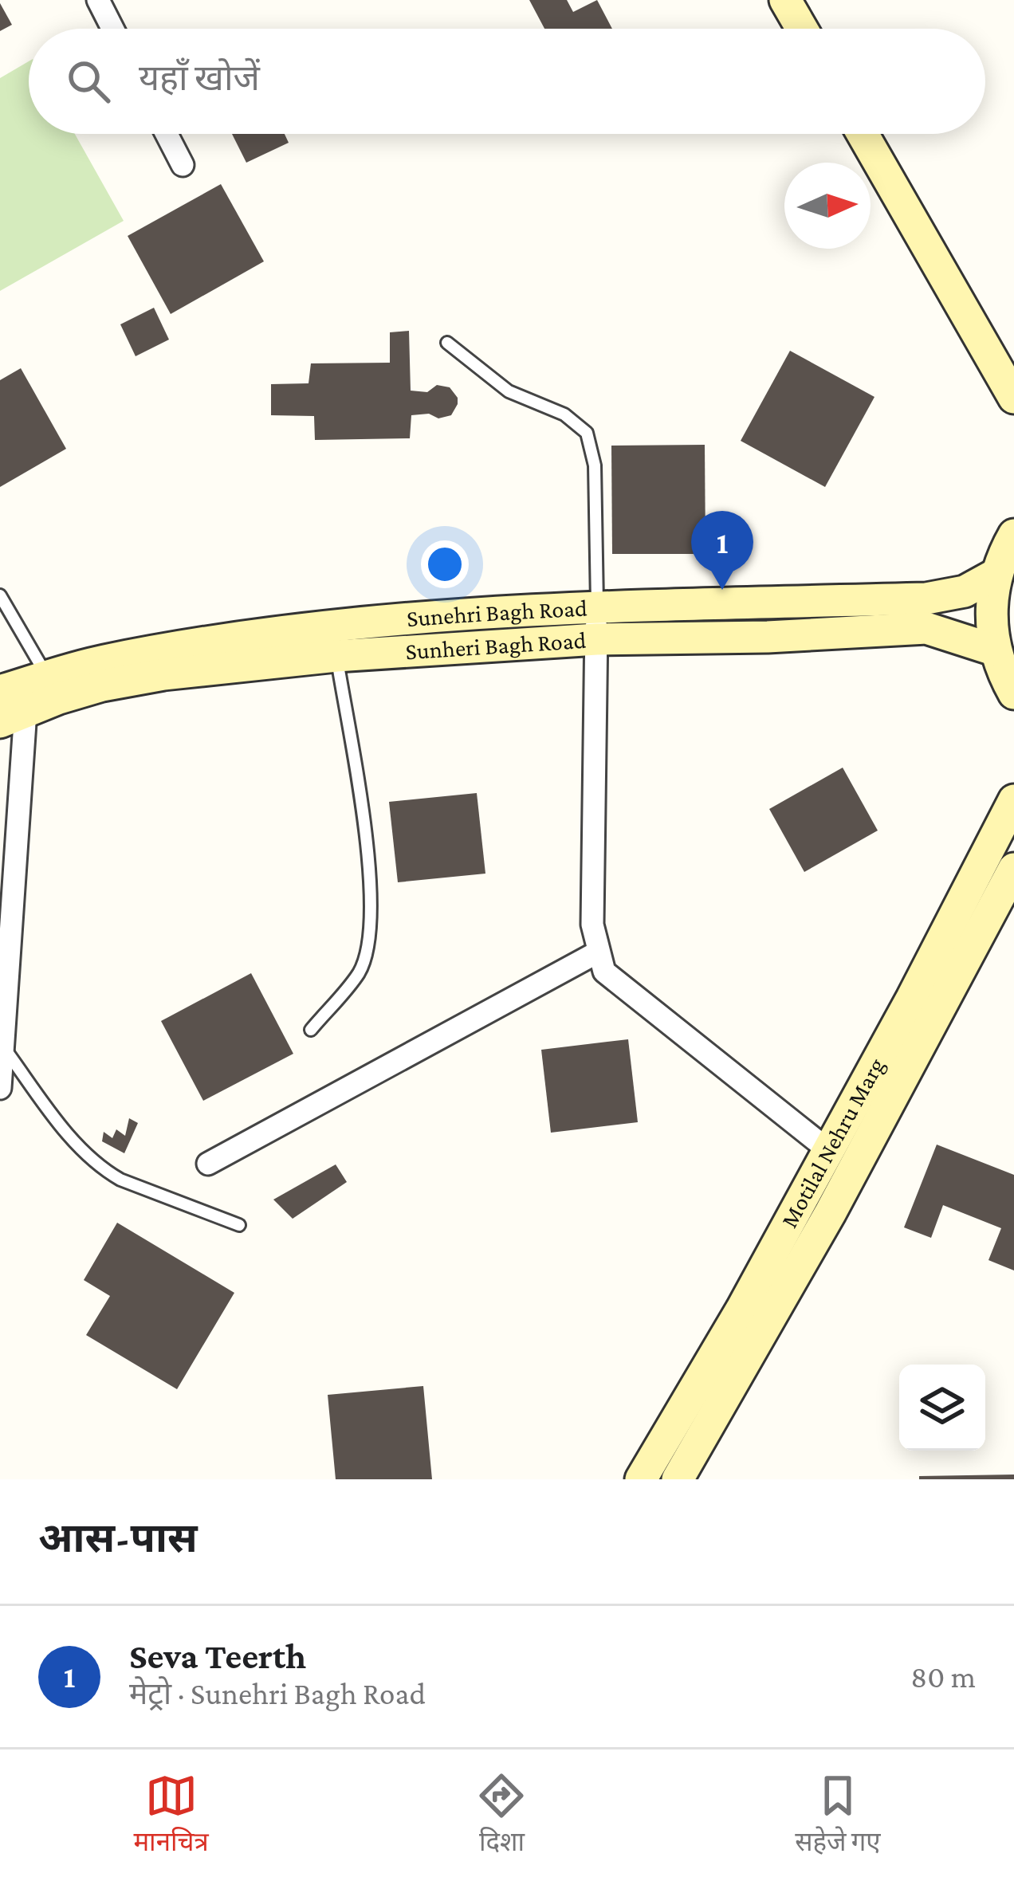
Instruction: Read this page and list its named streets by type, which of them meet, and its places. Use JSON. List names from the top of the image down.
{
  "streets": {
    "main road": ["Sunehri Bagh Road", "Sunheri Bagh Road", "Motilal Nehru Marg"]
  },
  "north": "right",
  "page": {
    "search": "यहाँ खोजें",
    "pins": "1",
    "heading": "आस-पास",
    "list": [
      {
        "mark": "1",
        "name": "Seva Teerth",
        "note": "मेट्रो · Sunehri Bagh Road",
        "value": "80 m"
      }
    ],
    "nav": ["मानचित्र", "दिशा", "सहेजे गए"]
  }
}
